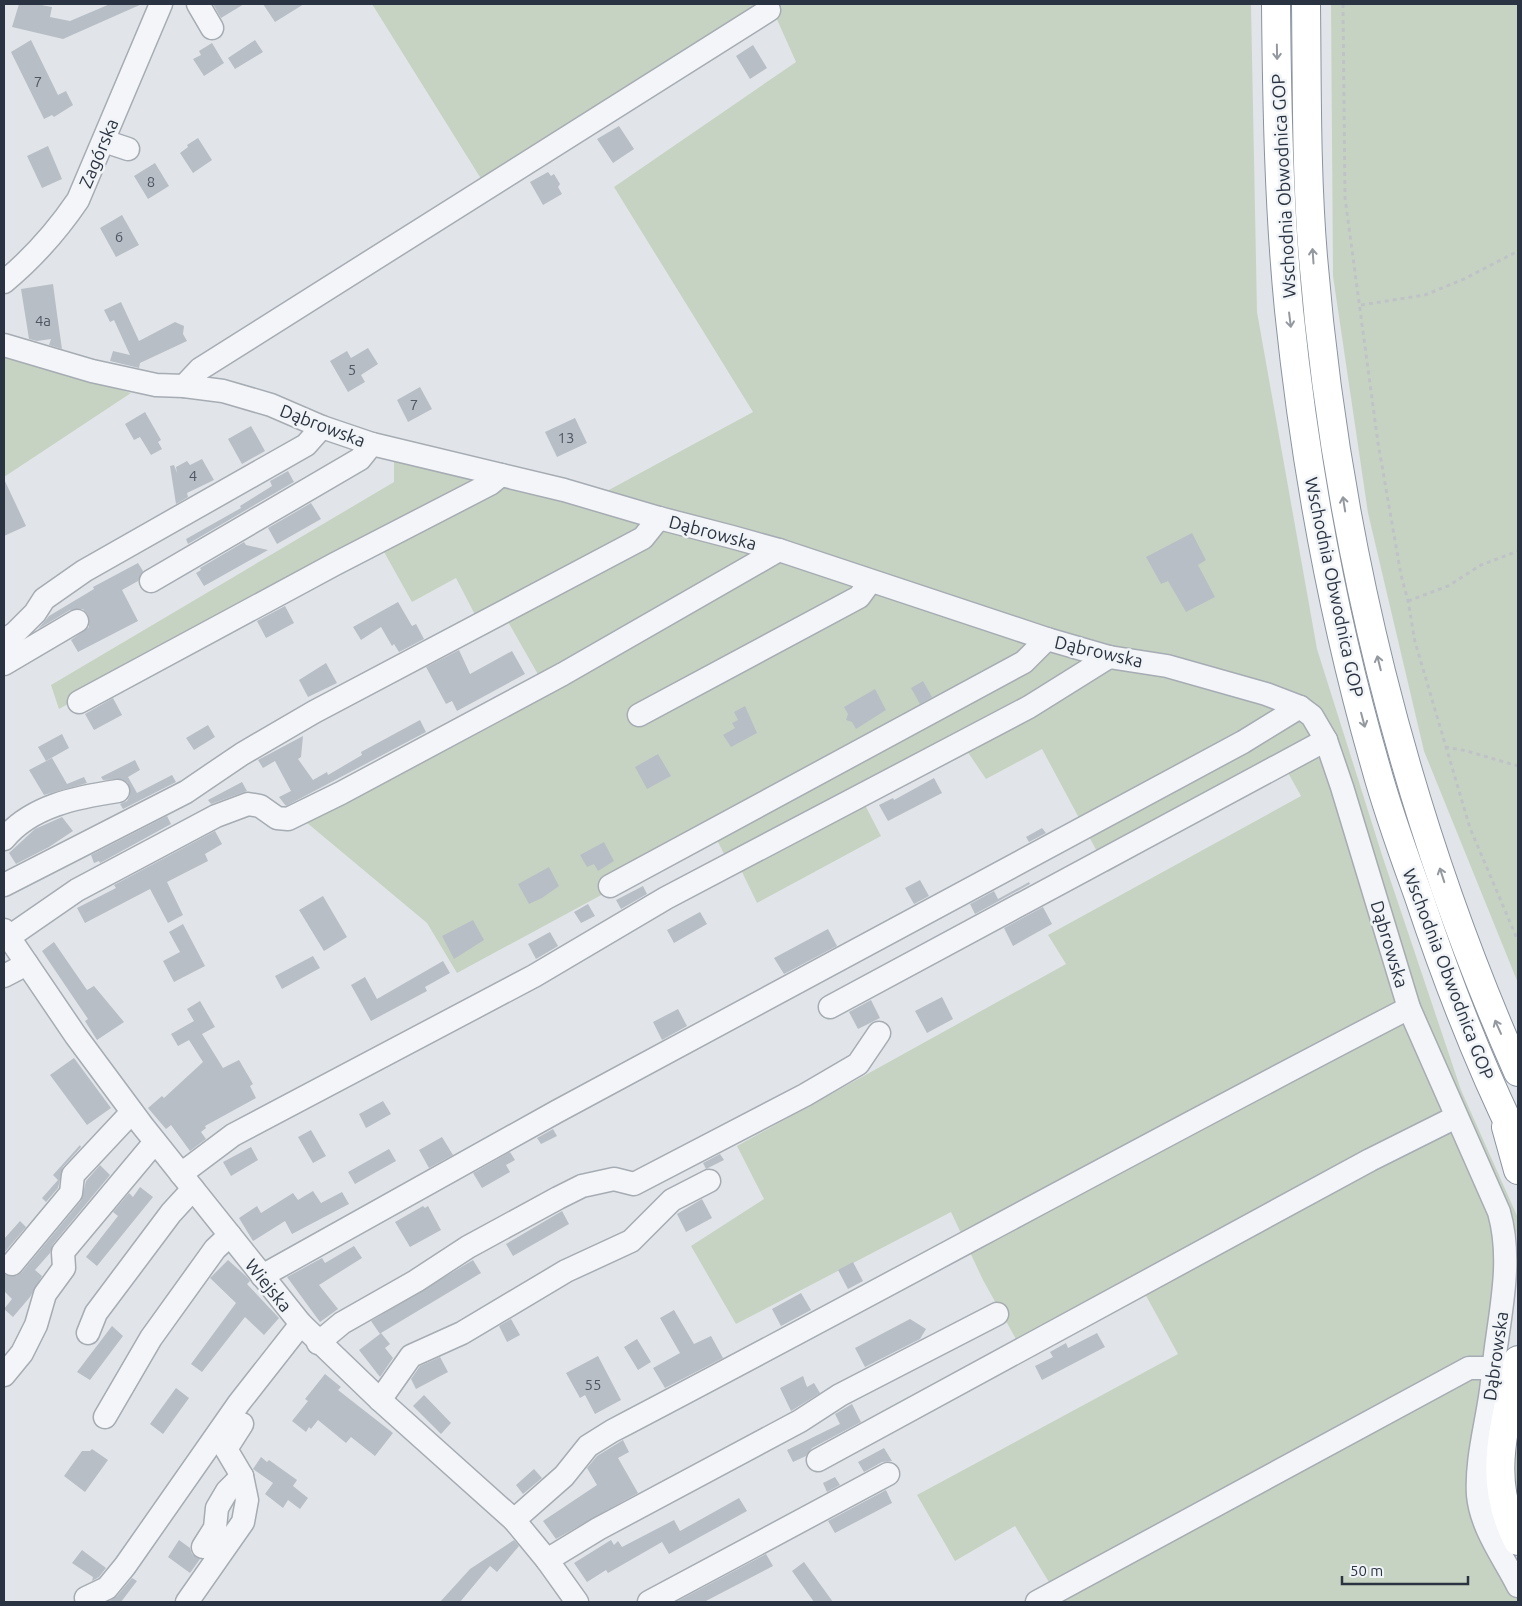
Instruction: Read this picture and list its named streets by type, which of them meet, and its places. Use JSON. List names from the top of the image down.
{
  "streets": {
    "highway": ["Wschodnia Obwodnica GOP"],
    "street": ["Zagórska", "Dąbrowska", "Wiejska"]
  },
  "house_numbers": [
    "7",
    "8",
    "6",
    "4a",
    "5",
    "7",
    "13",
    "4",
    "55"
  ],
  "scale_bar": "50 m"
}
